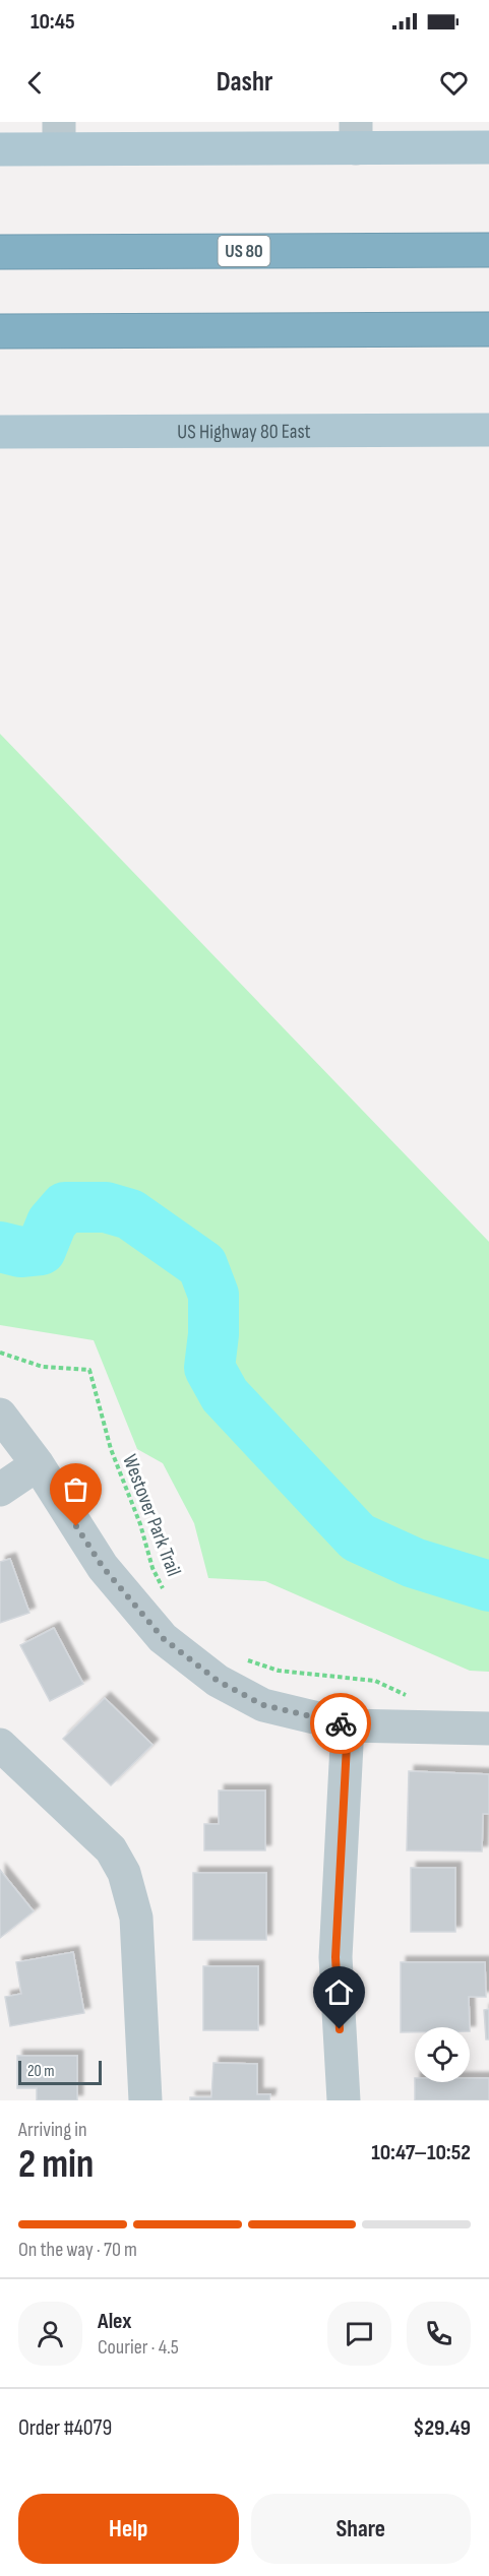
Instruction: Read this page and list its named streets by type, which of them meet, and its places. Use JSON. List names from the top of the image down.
{
  "streets": {
    "highway": ["US 80"],
    "main road": ["US Highway 80 East"],
    "path": ["Westover Park Trail"]
  },
  "scale_bar": "20 m",
  "page": {
    "status": "10:45",
    "header": "Dashr",
    "scale": "20 m",
    "heading": ["2 min", "Arriving in", "10:47–10:52"],
    "panel": [
      "Alex",
      "Courier · 4.5",
      "Order #4079",
      "$29.49"
    ],
    "bar": "On the way · 70 m",
    "buttons": ["Help", "Share"]
  }
}
